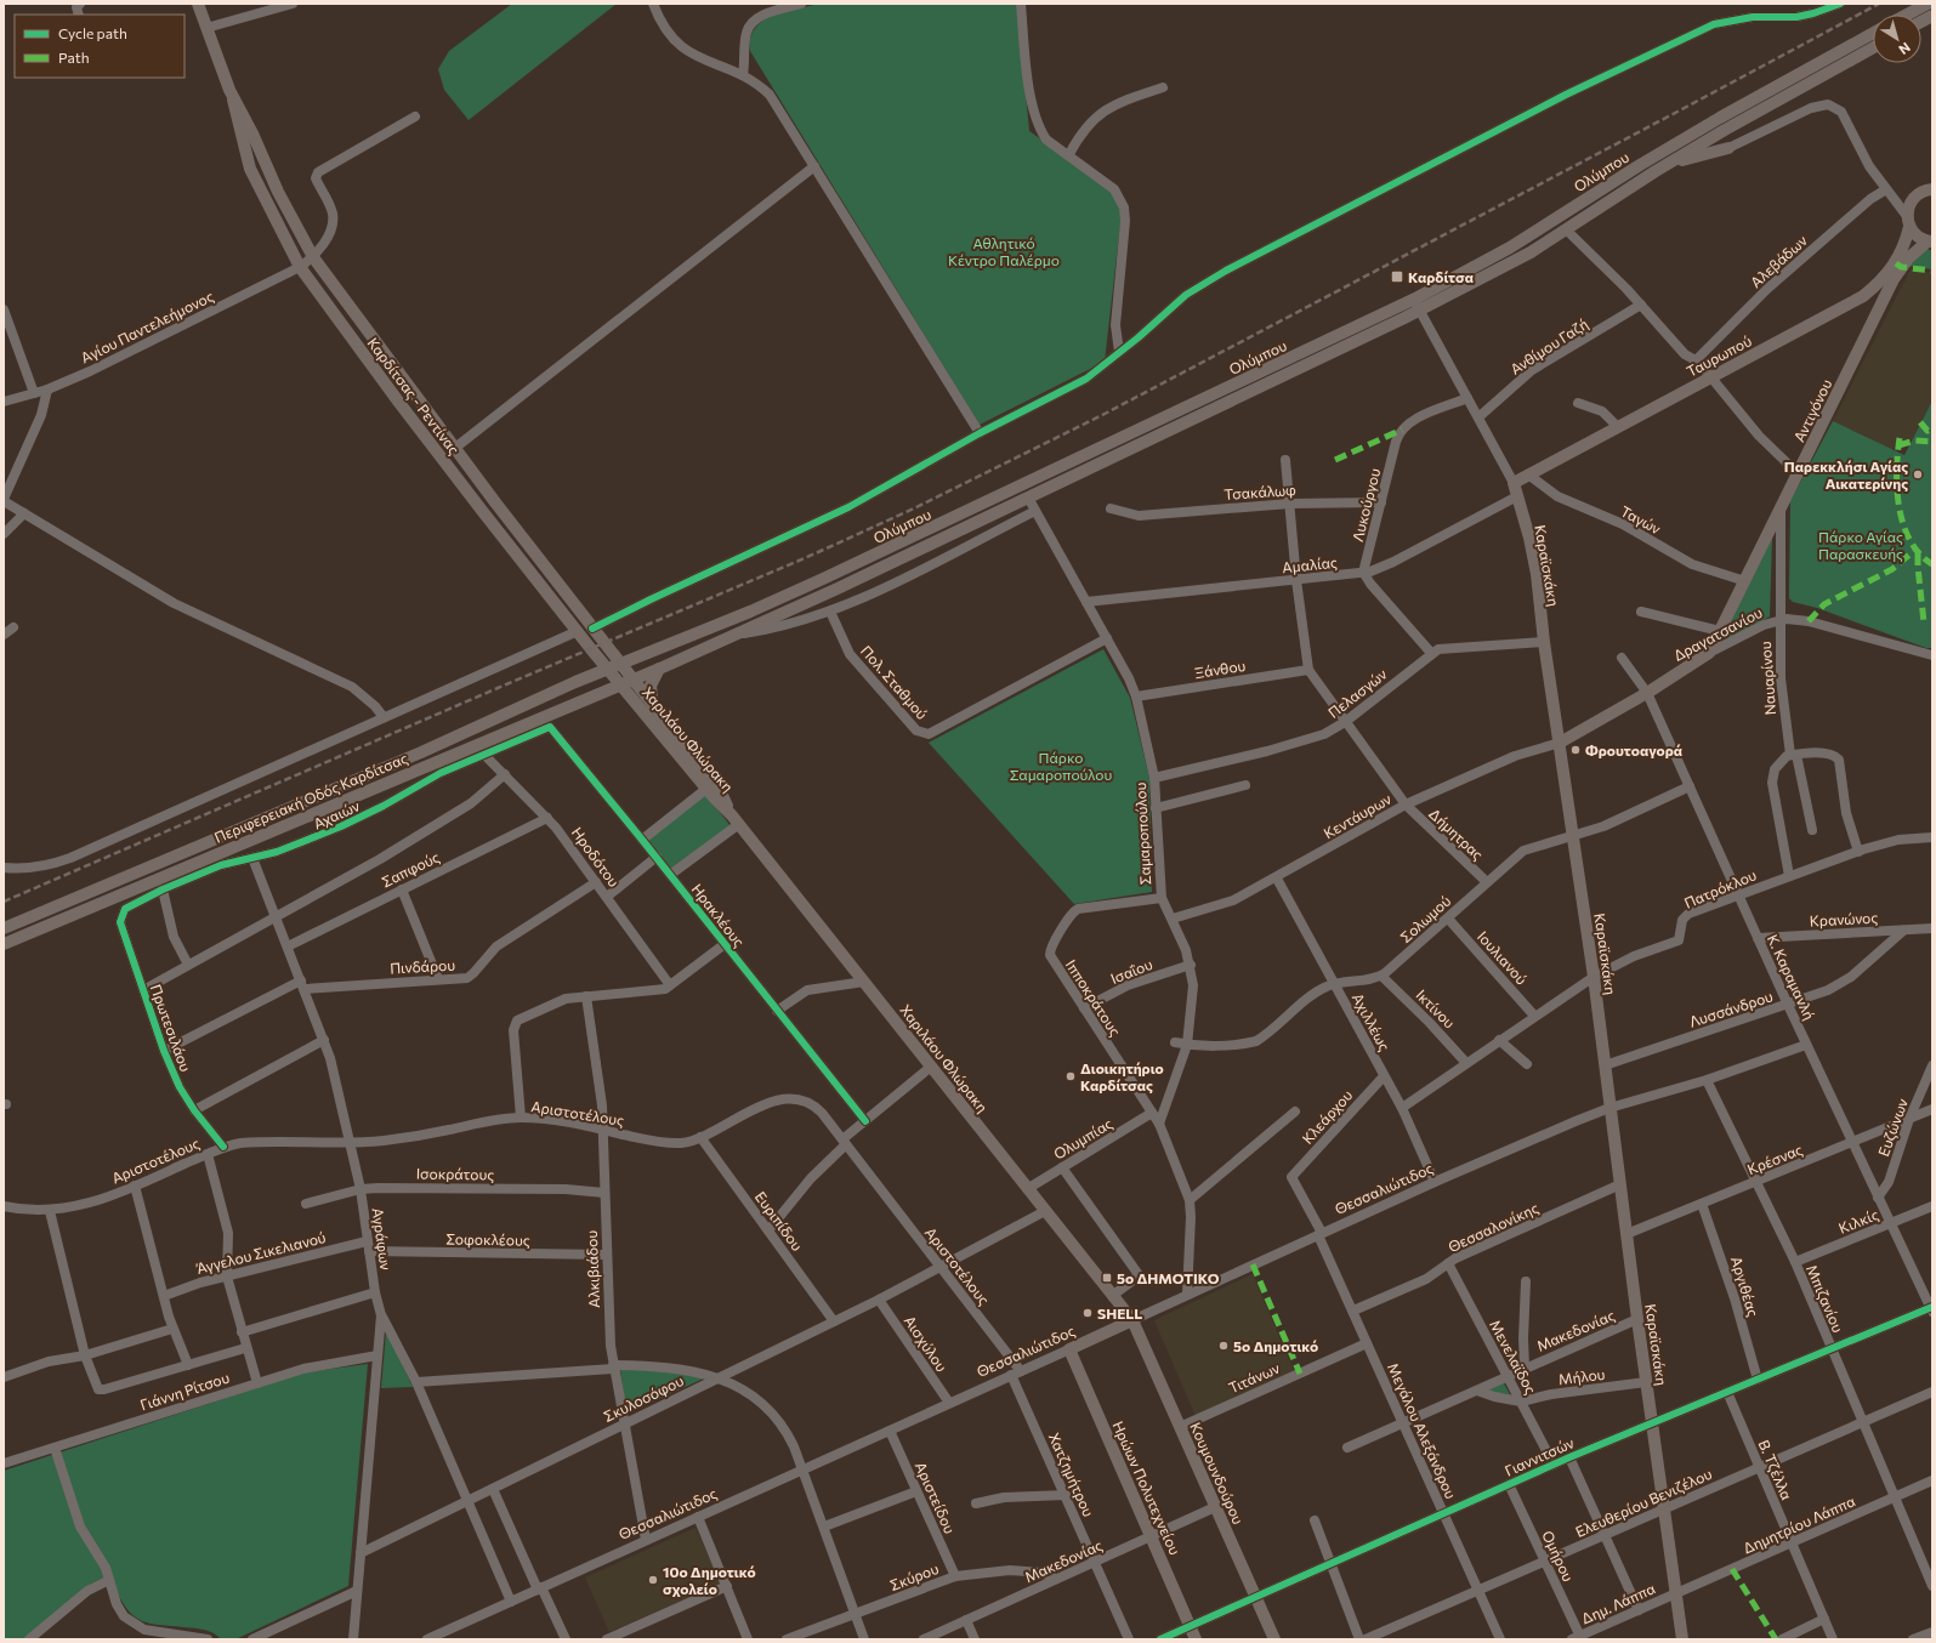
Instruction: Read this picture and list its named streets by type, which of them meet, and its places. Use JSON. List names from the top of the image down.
{
  "streets": {
    "main road": [
      "Ολύμπου",
      "Ταυρωπού",
      "Καρδίτσας - Ρεντίνας",
      "Αντιγόνου",
      "Καραϊσκάκη",
      "Δραγατσανίου",
      "Χαριλάου Φλώρακη",
      "Περιφερειακή Οδός Καρδίτσας",
      "Θεσσαλιώτιδος",
      "Κουμουνδούρου",
      "Ηρώων Πολυτεχνείου"
    ],
    "street": [
      "Αλεβάδων",
      "Αγίου Παντελεήμονος",
      "Ανθίμου Γαζή",
      "Τσακάλωφ",
      "Λυκούργου",
      "Ταγών",
      "Αμαλίας",
      "Ξάνθου",
      "Ναυαρίνου",
      "Πολ. Σταθμού",
      "Πελασγών",
      "Αχαιών",
      "Κεντάυρων",
      "Σαμαροπούλου",
      "Δήμητρας",
      "Ηροδότου",
      "Σαπφούς",
      "Πατρόκλου",
      "Ηρακλέους",
      "Σολωμού",
      "Κρανώνος",
      "Ιουλιανού",
      "Πινδάρου",
      "Ισαΐου",
      "Κ. Καραμανλή",
      "Ιπποκράτους",
      "Ικτίνου",
      "Λυσσάνδρου",
      "Αχιλλέως",
      "Πρωτεσιλάου",
      "Αριστοτέλους",
      "Κλεάρχου",
      "Ευζώνων",
      "Ολυμπίας",
      "Κρέσνας",
      "Ισοκράτους",
      "Ευριπίδου",
      "Κιλκίς",
      "Θεσσαλονίκης",
      "Αγράφων",
      "Σοφοκλέους",
      "Άγγελου Σικελιανού",
      "Αλκιβιάδου",
      "Αργιθέας",
      "Μπιζανίου",
      "Μακεδονίας",
      "Αισχύλου",
      "Μενελαϊδος",
      "Μήλου",
      "Τιτάνων",
      "Γιάννη Ρίτσου",
      "Σκυλοσόφου",
      "Μεγάλου Αλεξάνδρου",
      "Γιαννιτσών",
      "Β. Τζέλλα",
      "Χατζημήτρου",
      "Αριστείδου",
      "Ελευθερίου Βενιζέλου",
      "Δημητρίου Λάππα",
      "Ομήρου",
      "Σκύρου",
      "Δημ. Λάππα"
    ]
  },
  "crossings": [
    ["Ολύμπου", "Καρδίτσας - Ρεντίνας"],
    ["Ολύμπου", "Καραϊσκάκη"],
    ["Ολύμπου", "Χαριλάου Φλώρακη"],
    ["Ολύμπου", "Περιφερειακή Οδός Καρδίτσας"],
    ["Ολύμπου", "Σαμαροπούλου"],
    ["Αγίου Παντελεήμονος", "Καρδίτσας - Ρεντίνας"],
    ["Ανθίμου Γαζή", "Καραϊσκάκη"],
    ["Ταυρωπού", "Ταγών"],
    ["Ταυρωπού", "Καραϊσκάκη"],
    ["Καρδίτσας - Ρεντίνας", "Χαριλάου Φλώρακη"],
    ["Καρδίτσας - Ρεντίνας", "Περιφερειακή Οδός Καρδίτσας"],
    ["Αντιγόνου", "Ταγών"],
    ["Αντιγόνου", "Δραγατσανίου"],
    ["Αντιγόνου", "Ναυαρίνου"],
    ["Τσακάλωφ", "Λυκούργου"],
    ["Λυκούργου", "Αμαλίας"],
    ["Λυκούργου", "Καραϊσκάκη"],
    ["Αμαλίας", "Καραϊσκάκη"],
    ["Αμαλίας", "Σαμαροπούλου"],
    ["Καραϊσκάκη", "Δραγατσανίου"],
    ["Καραϊσκάκη", "Πελασγών"],
    ["Καραϊσκάκη", "Κεντάυρων"],
    ["Καραϊσκάκη", "Πατρόκλου"],
    ["Καραϊσκάκη", "Σολωμού"],
    ["Καραϊσκάκη", "Λυσσάνδρου"],
    ["Καραϊσκάκη", "Κρέσνας"],
    ["Καραϊσκάκη", "Θεσσαλιώτιδος"],
    ["Καραϊσκάκη", "Θεσσαλονίκης"],
    ["Καραϊσκάκη", "Μακεδονίας"],
    ["Καραϊσκάκη", "Μήλου"],
    ["Καραϊσκάκη", "Γιαννιτσών"],
    ["Καραϊσκάκη", "Ελευθερίου Βενιζέλου"],
    ["Καραϊσκάκη", "Δημητρίου Λάππα"],
    ["Καραϊσκάκη", "Δημ. Λάππα"],
    ["Δραγατσανίου", "Ναυαρίνου"],
    ["Δραγατσανίου", "Κεντάυρων"],
    ["Δραγατσανίου", "Κ. Καραμανλή"],
    ["Ξάνθου", "Σαμαροπούλου"],
    ["Ξάνθου", "Δήμητρας"],
    ["Πολ. Σταθμού", "Σαμαροπούλου"],
    ["Πελασγών", "Σαμαροπούλου"],
    ["Πελασγών", "Δήμητρας"],
    ["Χαριλάου Φλώρακη", "Περιφερειακή Οδός Καρδίτσας"],
    ["Χαριλάου Φλώρακη", "Ολυμπίας"],
    ["Χαριλάου Φλώρακη", "Θεσσαλιώτιδος"],
    ["Χαριλάου Φλώρακη", "Σκυλοσόφου"],
    ["Χαριλάου Φλώρακη", "Κουμουνδούρου"],
    ["Αχαιών", "Ηροδότου"],
    ["Αχαιών", "Ηρακλέους"],
    ["Αχαιών", "Πρωτεσιλάου"],
    ["Αχαιών", "Αγράφων"],
    ["Κεντάυρων", "Σαμαροπούλου"],
    ["Κεντάυρων", "Δήμητρας"],
    ["Κεντάυρων", "Αχιλλέως"],
    ["Σαμαροπούλου", "Ισαΐου"],
    ["Σαμαροπούλου", "Ιπποκράτους"],
    ["Δήμητρας", "Σολωμού"],
    ["Ηροδότου", "Σαπφούς"],
    ["Ηροδότου", "Πινδάρου"],
    ["Σαπφούς", "Αγράφων"],
    ["Πατρόκλου", "Ιουλιανού"],
    ["Πατρόκλου", "Κ. Καραμανλή"],
    ["Πατρόκλου", "Ικτίνου"],
    ["Πατρόκλου", "Αχιλλέως"],
    ["Σολωμού", "Ιουλιανού"],
    ["Σολωμού", "Κ. Καραμανλή"],
    ["Σολωμού", "Ικτίνου"],
    ["Κρανώνος", "Κ. Καραμανλή"],
    ["Κρανώνος", "Λυσσάνδρου"],
    ["Πινδάρου", "Αγράφων"],
    ["Ισαΐου", "Ιπποκράτους"],
    ["Κ. Καραμανλή", "Λυσσάνδρου"],
    ["Κ. Καραμανλή", "Ευζώνων"],
    ["Κ. Καραμανλή", "Κρέσνας"],
    ["Κ. Καραμανλή", "Θεσσαλιώτιδος"],
    ["Κ. Καραμανλή", "Κιλκίς"],
    ["Κ. Καραμανλή", "Γιαννιτσών"],
    ["Ιπποκράτους", "Ολυμπίας"],
    ["Αχιλλέως", "Κλεάρχου"],
    ["Αχιλλέως", "Θεσσαλιώτιδος"],
    ["Πρωτεσιλάου", "Αριστοτέλους"],
    ["Αριστοτέλους", "Θεσσαλιώτιδος"],
    ["Αριστοτέλους", "Ευριπίδου"],
    ["Αριστοτέλους", "Αγράφων"],
    ["Αριστοτέλους", "Αλκιβιάδου"],
    ["Αριστοτέλους", "Σκυλοσόφου"],
    ["Κλεάρχου", "Μεγάλου Αλεξάνδρου"],
    ["Ευζώνων", "Κρέσνας"],
    ["Κρέσνας", "Αργιθέας"],
    ["Κρέσνας", "Μπιζανίου"],
    ["Ισοκράτους", "Αγράφων"],
    ["Ισοκράτους", "Αλκιβιάδου"],
    ["Θεσσαλιώτιδος", "Αλκιβιάδου"],
    ["Θεσσαλιώτιδος", "Μπιζανίου"],
    ["Θεσσαλιώτιδος", "Αισχύλου"],
    ["Θεσσαλιώτιδος", "Μεγάλου Αλεξάνδρου"],
    ["Θεσσαλιώτιδος", "Κουμουνδούρου"],
    ["Θεσσαλιώτιδος", "Χατζημήτρου"],
    ["Θεσσαλιώτιδος", "Ηρώων Πολυτεχνείου"],
    ["Θεσσαλιώτιδος", "Αριστείδου"],
    ["Ευριπίδου", "Σκυλοσόφου"],
    ["Κιλκίς", "Μπιζανίου"],
    ["Θεσσαλονίκης", "Μενελαϊδος"],
    ["Θεσσαλονίκης", "Μεγάλου Αλεξάνδρου"],
    ["Αγράφων", "Σοφοκλέους"],
    ["Αγράφων", "Άγγελου Σικελιανού"],
    ["Αγράφων", "Γιάννη Ρίτσου"],
    ["Αγράφων", "Σκυλοσόφου"],
    ["Σοφοκλέους", "Άγγελου Σικελιανού"],
    ["Σοφοκλέους", "Αλκιβιάδου"],
    ["Αλκιβιάδου", "Σκυλοσόφου"],
    ["Αργιθέας", "Γιαννιτσών"],
    ["Μπιζανίου", "Γιαννιτσών"],
    ["Μπιζανίου", "Ελευθερίου Βενιζέλου"],
    ["Μπιζανίου", "Δημητρίου Λάππα"],
    ["Μακεδονίας", "Μενελαϊδος"],
    ["Μακεδονίας", "Μεγάλου Αλεξάνδρου"],
    ["Μακεδονίας", "Κουμουνδούρου"],
    ["Μακεδονίας", "Χατζημήτρου"],
    ["Μακεδονίας", "Ηρώων Πολυτεχνείου"],
    ["Μακεδονίας", "Σκύρου"],
    ["Αισχύλου", "Σκυλοσόφου"],
    ["Μενελαϊδος", "Μήλου"],
    ["Μενελαϊδος", "Γιαννιτσών"],
    ["Τιτάνων", "Μεγάλου Αλεξάνδρου"],
    ["Τιτάνων", "Κουμουνδούρου"],
    ["Μεγάλου Αλεξάνδρου", "Γιαννιτσών"],
    ["Μεγάλου Αλεξάνδρου", "Ελευθερίου Βενιζέλου"],
    ["Γιαννιτσών", "Β. Τζέλλα"],
    ["Γιαννιτσών", "Κουμουνδούρου"],
    ["Γιαννιτσών", "Ηρώων Πολυτεχνείου"],
    ["Γιαννιτσών", "Ομήρου"],
    ["Β. Τζέλλα", "Ελευθερίου Βενιζέλου"],
    ["Β. Τζέλλα", "Δημητρίου Λάππα"],
    ["Αριστείδου", "Σκύρου"],
    ["Ελευθερίου Βενιζέλου", "Ομήρου"],
    ["Δημητρίου Λάππα", "Δημ. Λάππα"],
    ["Ομήρου", "Δημ. Λάππα"]
  ],
  "parks": ["Αθλητικό Κέντρο Παλέρμο", "Πάρκο Αγίας Παρασκευής", "Πάρκο Σαμαροπούλου"],
  "places": {
    "transit": ["Καρδίτσα", "5ο ΔΗΜΟΤΙΚΟ"],
    "other": [
      "Παρεκκλήσι Αγίας Αικατερίνης",
      "Φρουτοαγορά",
      "Διοικητήριο Καρδίτσας",
      "SHELL",
      "5ο Δημοτικό",
      "10ο Δημοτικό σχολείο"
    ]
  },
  "legend": ["Cycle path", "Path"],
  "north": "bottom right"
}
